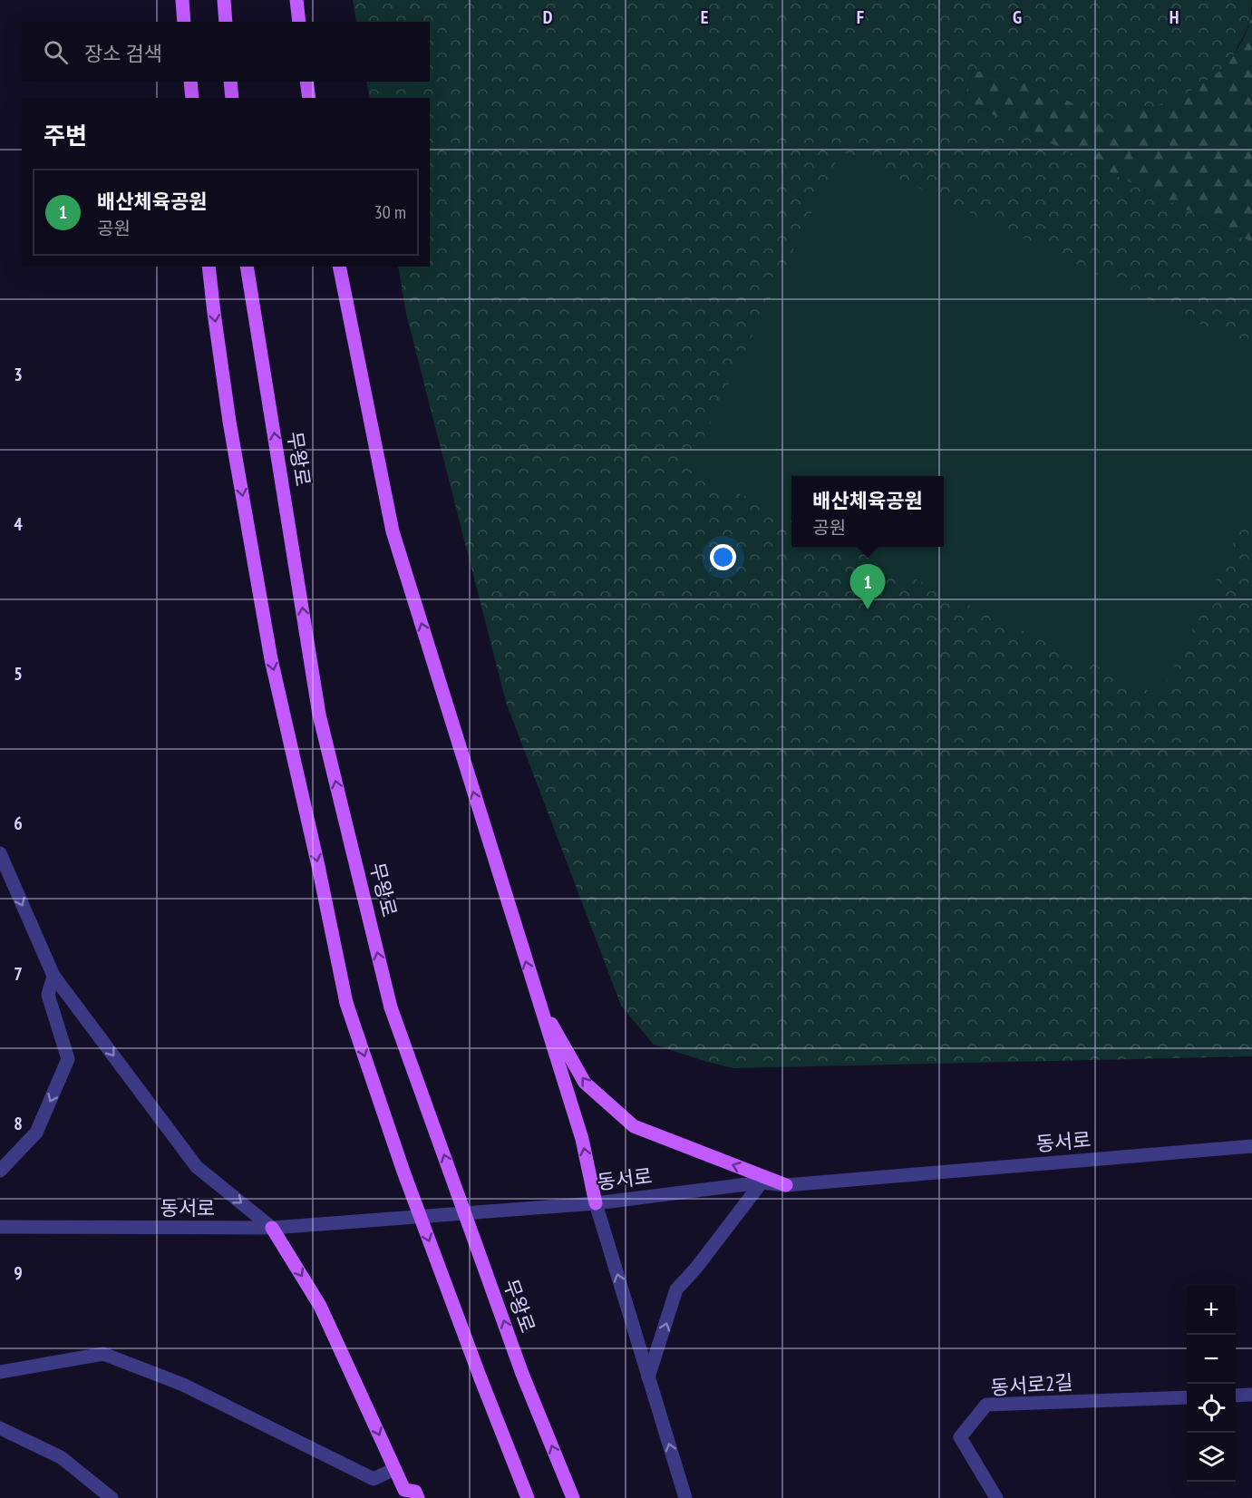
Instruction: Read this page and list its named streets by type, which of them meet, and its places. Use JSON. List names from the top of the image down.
{
  "streets": {
    "main road": ["무왕로"],
    "street": ["동서로", "동서로2길"]
  },
  "page": {
    "search": "장소 검색",
    "heading": "주변",
    "list": [
      {
        "mark": "1",
        "name": "배산체육공원",
        "note": "공원",
        "value": "30 m"
      }
    ],
    "popup": ["배산체육공원", "공원"],
    "pins": "1",
    "map_buttons": ["+", "−"]
  },
  "grid": {
    "columns": [
      "D",
      "E",
      "F",
      "G",
      "H"
    ],
    "rows": [
      "3",
      "4",
      "5",
      "6",
      "7",
      "8",
      "9"
    ]
  }
}
